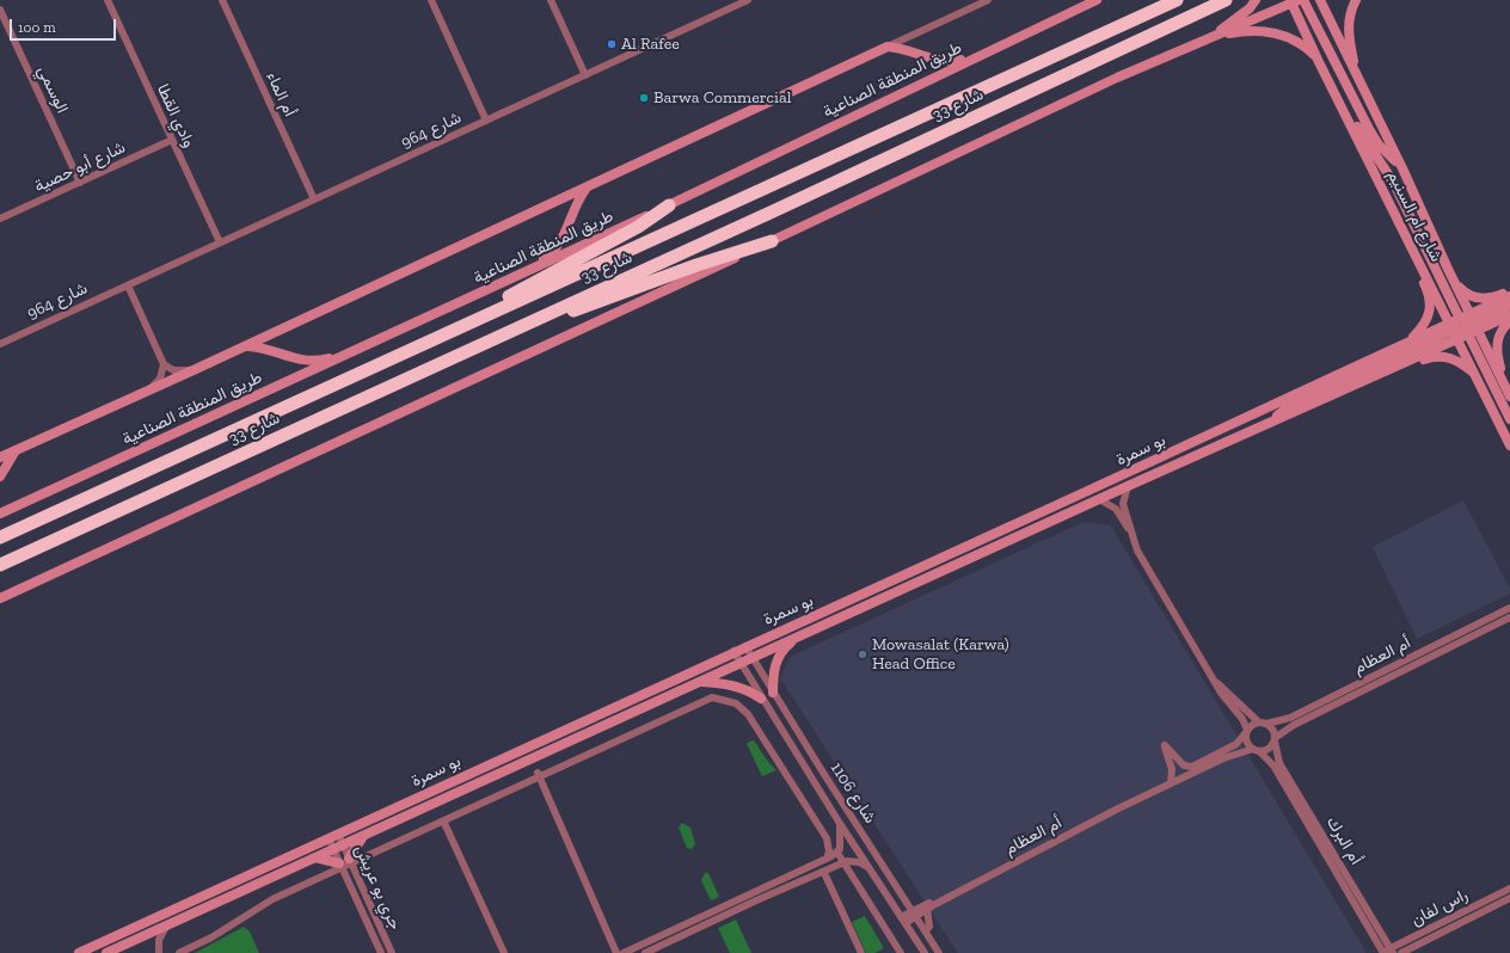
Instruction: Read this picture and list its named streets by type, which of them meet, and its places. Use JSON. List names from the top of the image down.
{
  "streets": {
    "highway": ["شارع 33"],
    "street": [
      "طريق المنطقة الصناعية",
      "الوسمي",
      "أم الماء",
      "وادي القطا",
      "شارع 964",
      "شارع أبو حصية",
      "شارع ام السنيم",
      "بو سمرة",
      "أم العظام",
      "شارع 1106",
      "أم البرك",
      "جري بو عريش",
      "راس لفان"
    ]
  },
  "crossings": [
    ["الوسمي", "شارع أبو حصية"],
    ["أم الماء", "شارع 964"],
    ["وادي القطا", "شارع 964"],
    ["وادي القطا", "شارع أبو حصية"],
    ["شارع ام السنيم", "بو سمرة"],
    ["بو سمرة", "شارع 1106"],
    ["بو سمرة", "جري بو عريش"],
    ["أم العظام", "شارع 1106"],
    ["أم العظام", "أم البرك"],
    ["أم البرك", "راس لفان"]
  ],
  "places": ["Al Rafee", "Barwa Commercial", "Mowasalat (Karwa) Head Office"],
  "scale_bar": "100 m"
}
